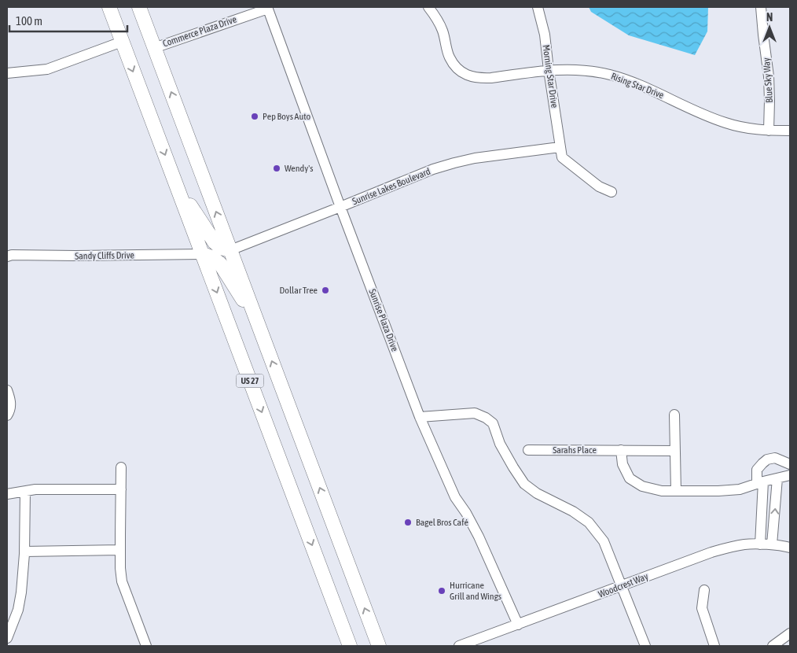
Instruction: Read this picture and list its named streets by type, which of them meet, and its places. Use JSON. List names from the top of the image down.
{
  "streets": {
    "highway": ["US 27"],
    "street": [
      "Commerce Plaza Drive",
      "Morning Star Drive",
      "Blue Sky Way",
      "Rising Star Drive",
      "Sunrise Lakes Boulevard",
      "Sandy Cliffs Drive",
      "Sunrise Plaza Drive",
      "Sarahs Place",
      "Woodcrest Way"
    ]
  },
  "crossings": [
    ["Commerce Plaza Drive", "Sunrise Plaza Drive"],
    ["Commerce Plaza Drive", "US 27"],
    ["Morning Star Drive", "Rising Star Drive"],
    ["Morning Star Drive", "Sunrise Lakes Boulevard"],
    ["Blue Sky Way", "Rising Star Drive"],
    ["Sunrise Lakes Boulevard", "Sunrise Plaza Drive"],
    ["Sunrise Lakes Boulevard", "US 27"],
    ["Sandy Cliffs Drive", "US 27"],
    ["Sunrise Plaza Drive", "Woodcrest Way"]
  ],
  "places": [
    "Pep Boys Auto",
    "Wendy's",
    "Dollar Tree",
    "Bagel Bros Café",
    "Hurricane Grill and Wings"
  ],
  "scale_bar": "100 m",
  "north": "top"
}
